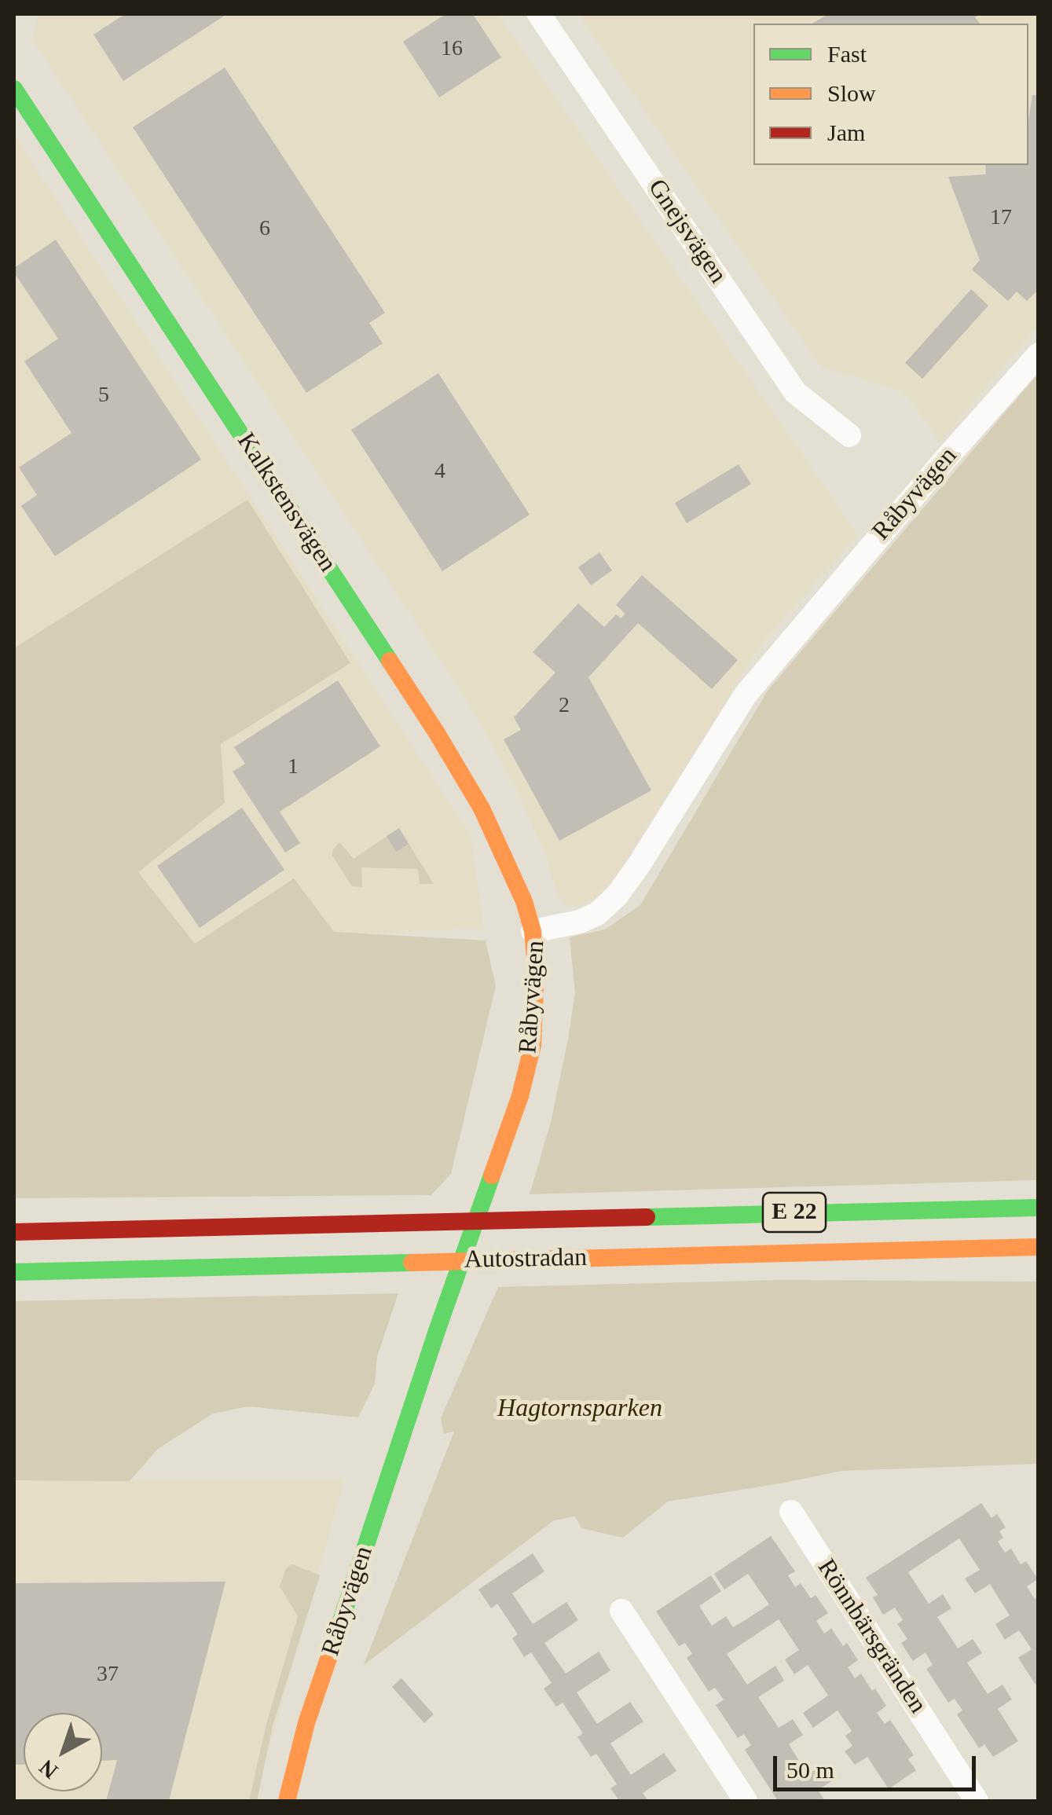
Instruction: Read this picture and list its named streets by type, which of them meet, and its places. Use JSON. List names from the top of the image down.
{
  "streets": {
    "main road": [
      "Råbyvägen",
      "Kalkstensvägen",
      "E 22",
      "Autostradan"
    ],
    "street": ["Gnejsvägen", "Rönnbärsgränden"]
  },
  "crossings": [
    ["Råbyvägen", "Kalkstensvägen"]
  ],
  "parks": ["Hagtornsparken"],
  "house_numbers": [
    "16",
    "17",
    "6",
    "5",
    "4",
    "2",
    "1",
    "37"
  ],
  "legend": ["Fast", "Slow", "Jam"],
  "scale_bar": "50 m",
  "north": "bottom left"
}
